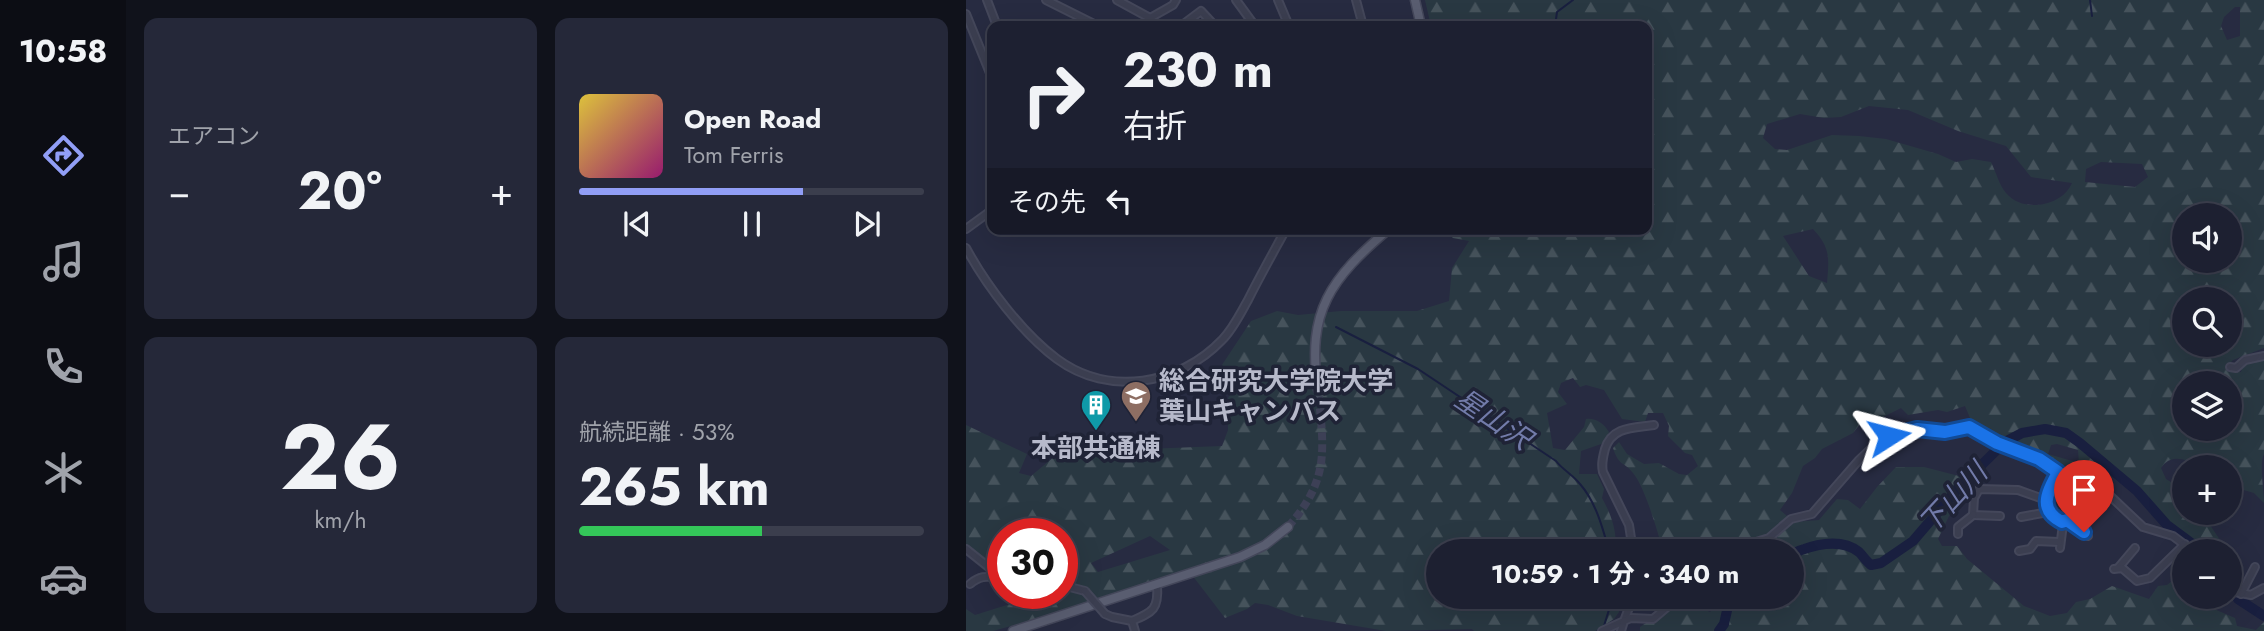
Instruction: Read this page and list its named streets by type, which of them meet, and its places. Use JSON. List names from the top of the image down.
{
  "water": ["星山沢", "下山川"],
  "places": {
    "school or university": ["総合研究大学院大学 葉山キャンパス"],
    "building": ["本部共通棟"]
  },
  "page": {
    "tabs": "10:58",
    "tile": [
      "エアコン",
      ["26", "km/h"],
      ["航続距離 · 53%", "265 km"]
    ],
    "turn": ["230 m", "右折"],
    "song": ["Open Road", "Tom Ferris"],
    "heat": ["−", "20°", "+"],
    "then": "その先",
    "map_buttons": ["+", "−"],
    "limit": "30",
    "trip": "10:59 · 1 分 · 340 m"
  }
}
